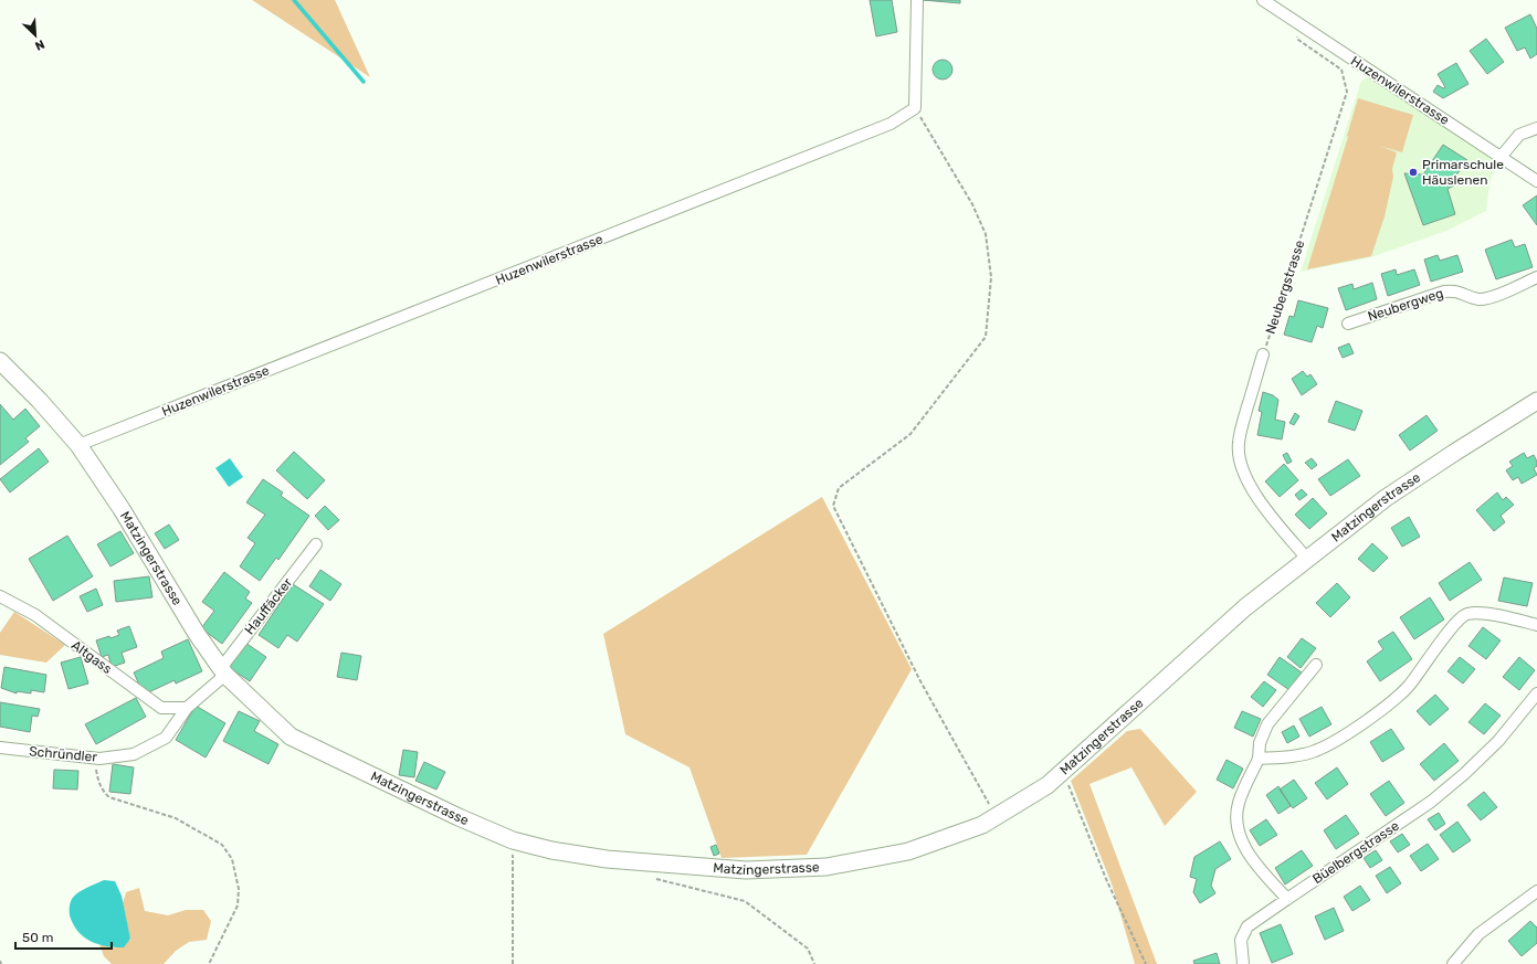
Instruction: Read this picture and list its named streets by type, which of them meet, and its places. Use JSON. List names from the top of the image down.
{
  "streets": {
    "street": [
      "Huzenwilerstrasse",
      "Neubergweg",
      "Matzingerstrasse",
      "Hauffäcker",
      "Altgass",
      "Schründler",
      "Büelbergstrasse"
    ],
    "path": ["Neubergstrasse"]
  },
  "crossings": [
    ["Huzenwilerstrasse", "Neubergstrasse"],
    ["Huzenwilerstrasse", "Matzingerstrasse"],
    ["Matzingerstrasse", "Hauffäcker"],
    ["Matzingerstrasse", "Schründler"],
    ["Hauffäcker", "Schründler"],
    ["Altgass", "Schründler"]
  ],
  "places": ["Primarschule Häuslenen"],
  "scale_bar": "50 m",
  "north": "bottom right"
}
